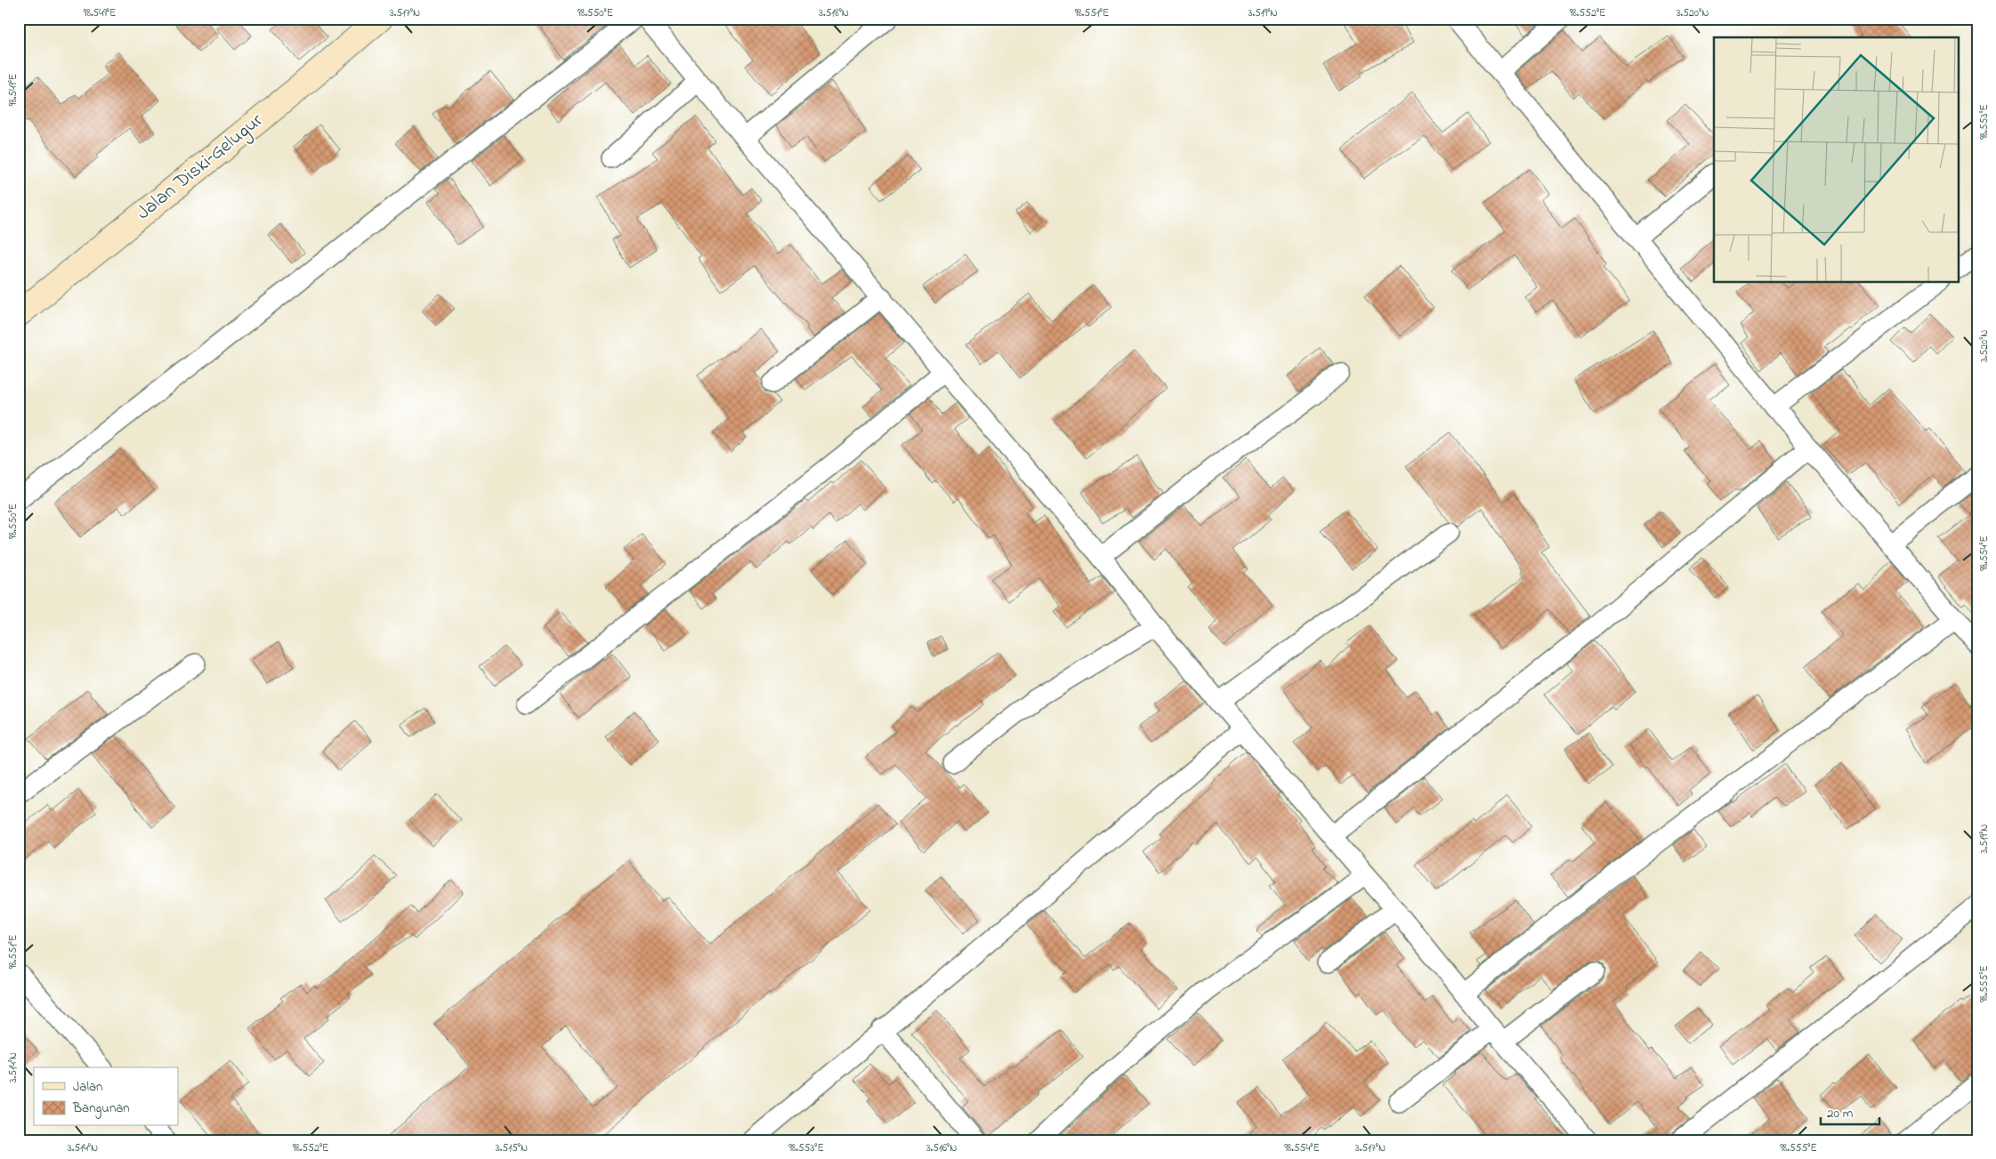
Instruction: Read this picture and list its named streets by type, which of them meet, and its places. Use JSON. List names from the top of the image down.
{
  "streets": {
    "main road": ["Jalan Diski–Gelugur"]
  },
  "legend": ["Jalan", "Bangunan"],
  "scale_bar": "20 m",
  "coordinates": [
    "98.549°E",
    "3.517°N",
    "98.550°E",
    "3.518°N",
    "98.551°E",
    "3.519°N",
    "98.552°E",
    "3.520°N",
    "98.553°E",
    "98.554°E",
    "98.555°E",
    "3.514°N",
    "3.515°N",
    "3.516°N"
  ]
}
